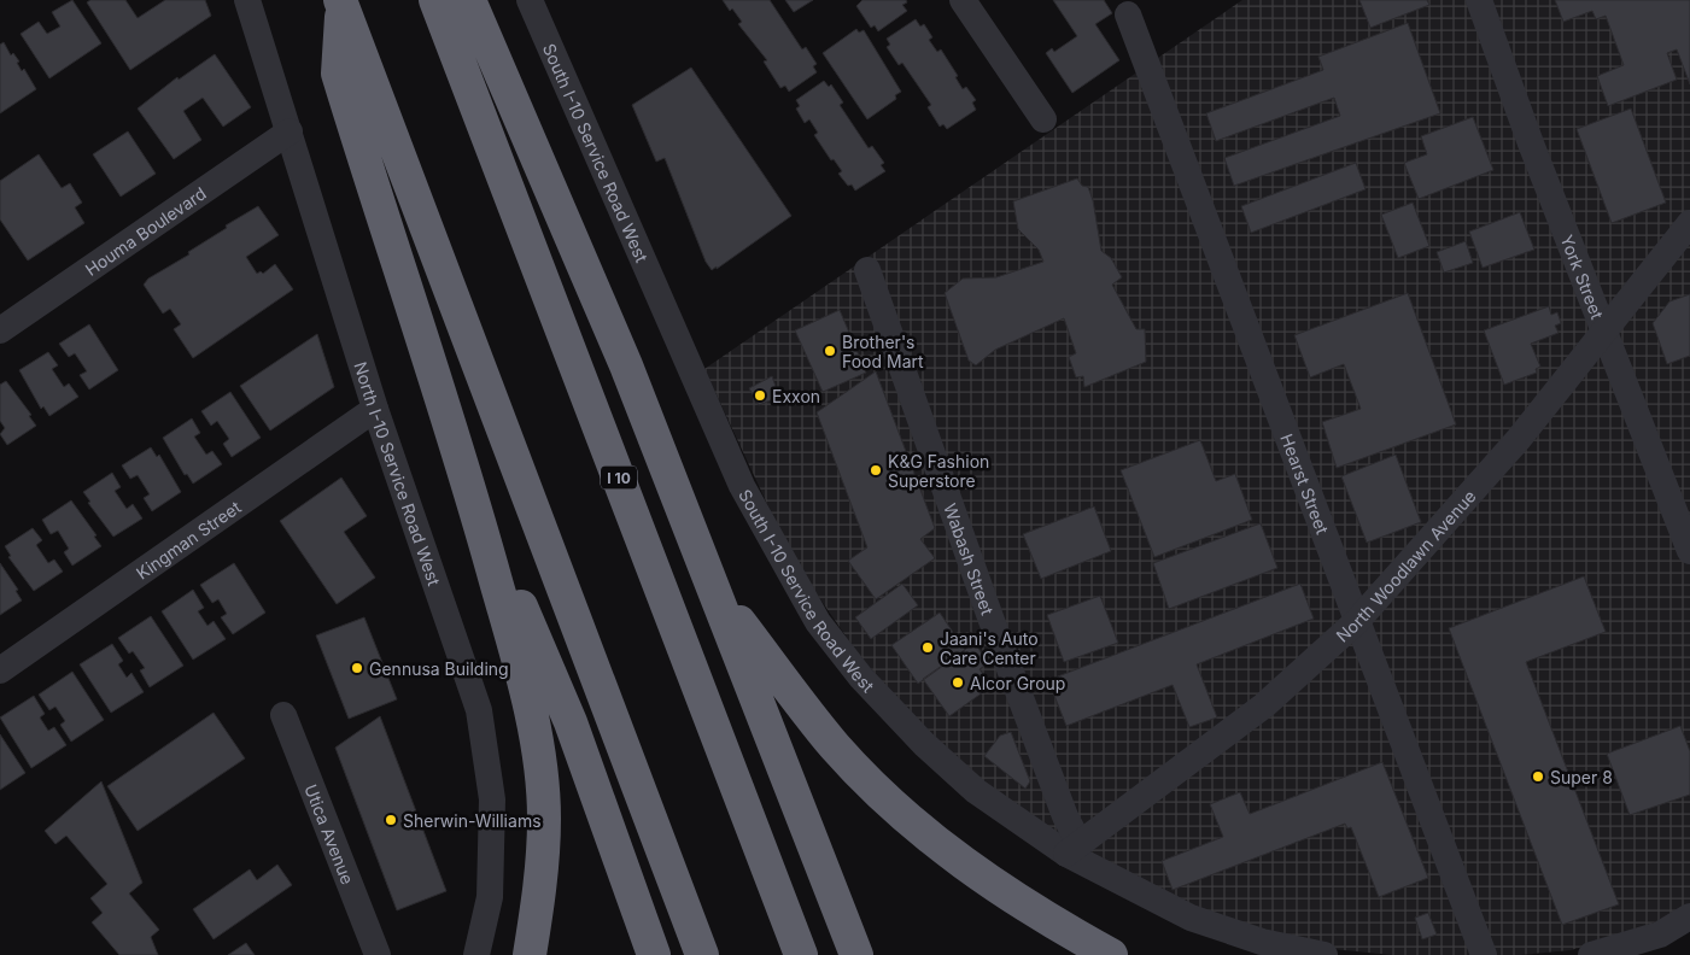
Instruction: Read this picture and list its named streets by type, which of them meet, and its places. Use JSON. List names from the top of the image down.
{
  "streets": {
    "highway": ["I 10"],
    "street": [
      "South I-10 Service Road West",
      "Houma Boulevard",
      "York Street",
      "North I-10 Service Road West",
      "Hearst Street",
      "Kingman Street",
      "Wabash Street",
      "North Woodlawn Avenue",
      "Utica Avenue"
    ]
  },
  "crossings": [
    ["South I-10 Service Road West", "Wabash Street"],
    ["South I-10 Service Road West", "North Woodlawn Avenue"],
    ["Houma Boulevard", "North I-10 Service Road West"],
    ["York Street", "North Woodlawn Avenue"],
    ["North I-10 Service Road West", "Kingman Street"],
    ["Hearst Street", "North Woodlawn Avenue"],
    ["Wabash Street", "North Woodlawn Avenue"]
  ],
  "places": [
    "Brother's Food Mart",
    "Exxon",
    "K&G Fashion Superstore",
    "Jaani's Auto Care Center",
    "Gennusa Building",
    "Alcor Group",
    "Super 8",
    "Sherwin-Williams"
  ]
}
